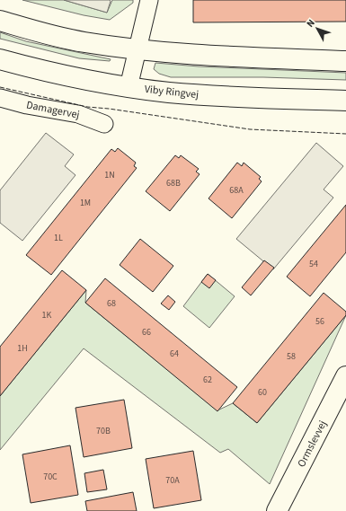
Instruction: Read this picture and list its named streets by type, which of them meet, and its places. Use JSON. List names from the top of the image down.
{
  "streets": {
    "main road": ["Viby Ringvej", "Ormslevvej"],
    "street": ["Damagervej"]
  },
  "house_numbers": [
    "1N",
    "68B",
    "68A",
    "1M",
    "1L",
    "54",
    "68",
    "1K",
    "56",
    "66",
    "1H",
    "64",
    "58",
    "62",
    "60",
    "70B",
    "70C",
    "70A"
  ],
  "north": "top left"
}
